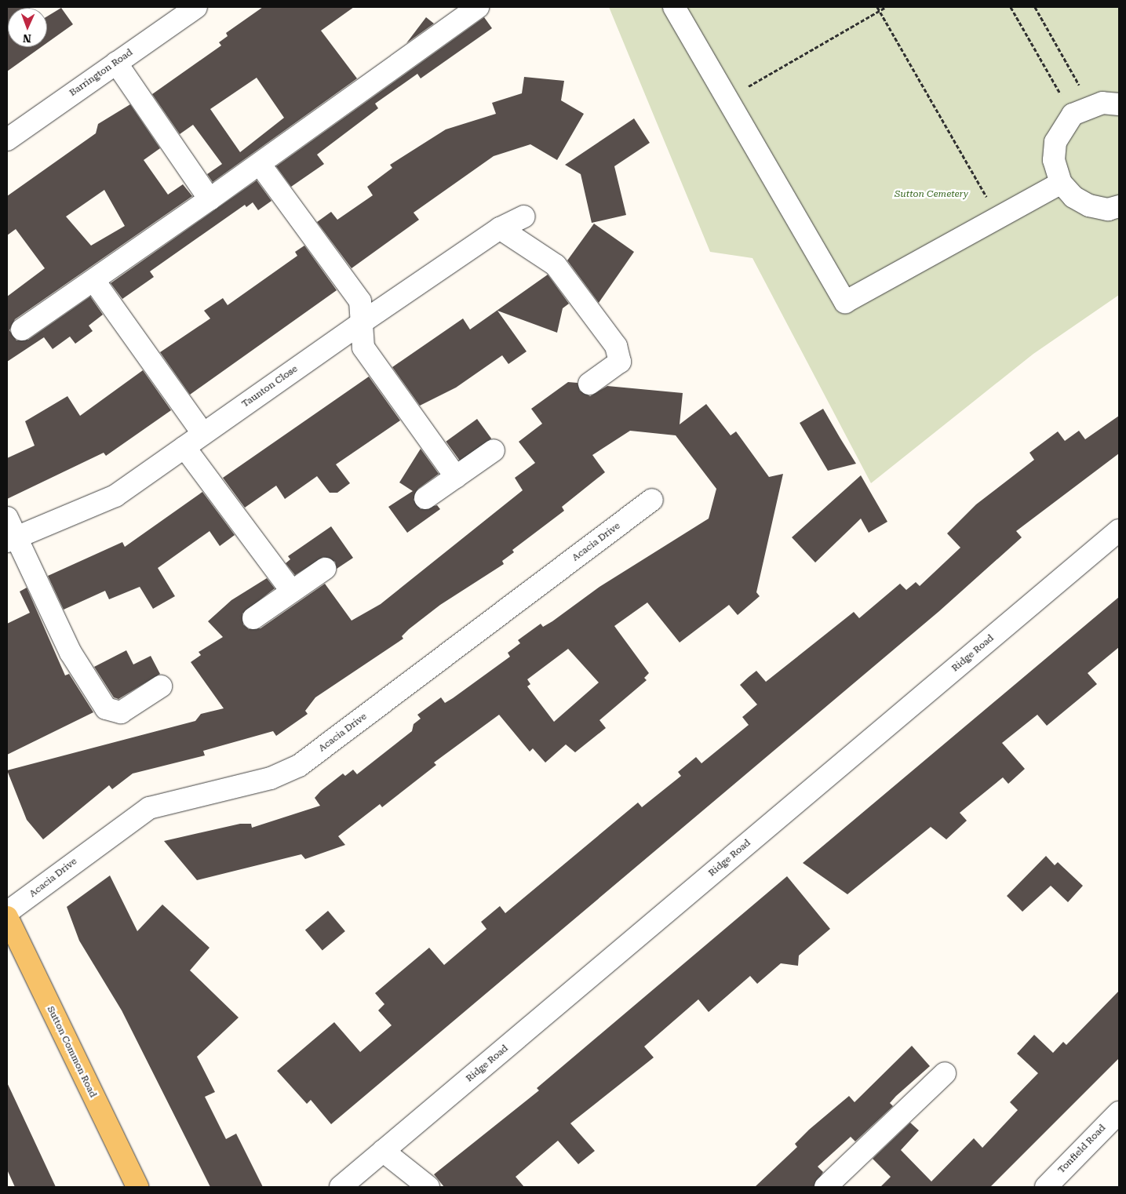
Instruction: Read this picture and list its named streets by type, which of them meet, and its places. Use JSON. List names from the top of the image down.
{
  "streets": {
    "main road": ["Sutton Common Road"],
    "street": [
      "Barrington Road",
      "Taunton Close",
      "Acacia Drive",
      "Ridge Road",
      "Tonfield Road"
    ]
  },
  "crossings": [
    ["Acacia Drive", "Sutton Common Road"]
  ],
  "parks": ["Sutton Cemetery"],
  "north": "bottom"
}
